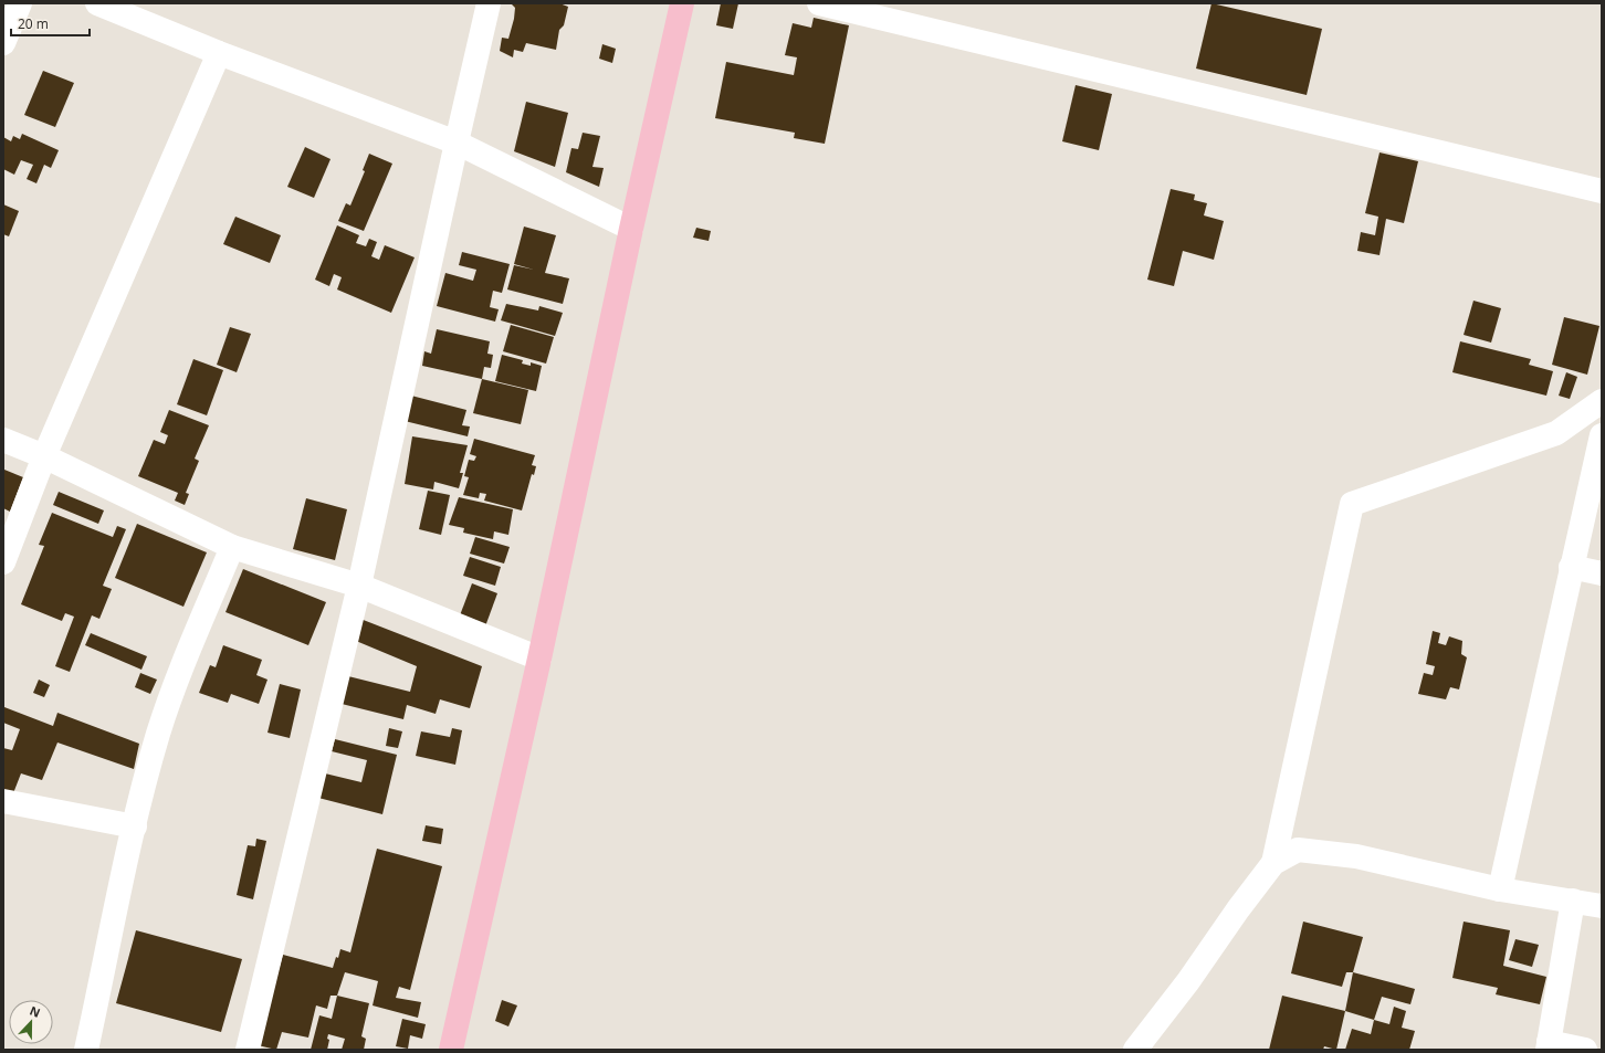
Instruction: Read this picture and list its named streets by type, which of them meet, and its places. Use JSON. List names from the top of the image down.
{
  "scale_bar": "20 m",
  "north": "top"
}
